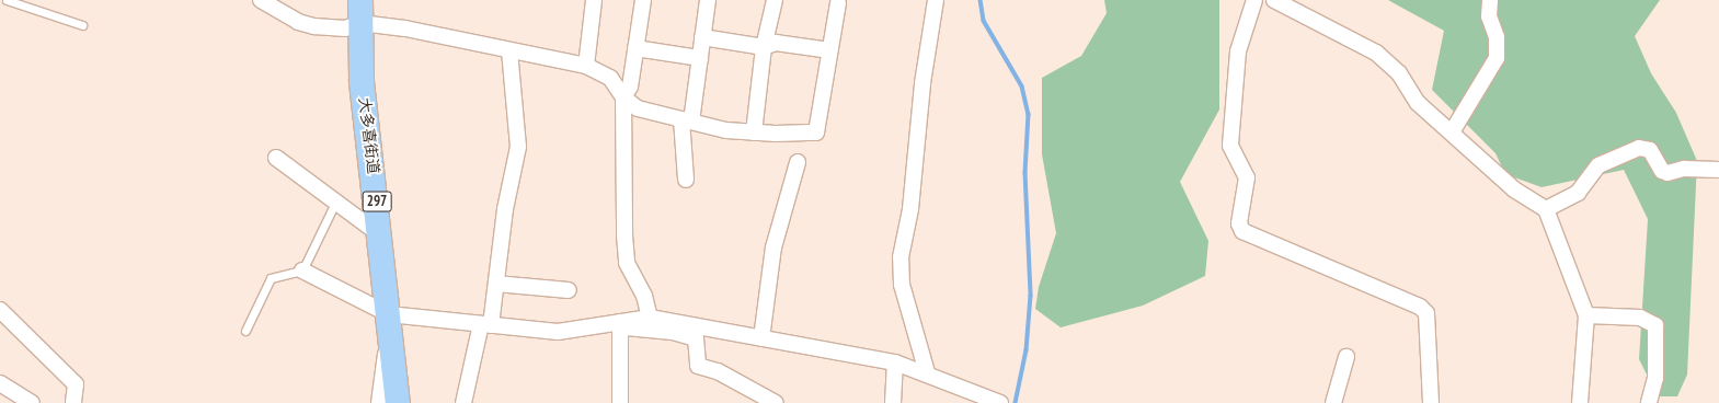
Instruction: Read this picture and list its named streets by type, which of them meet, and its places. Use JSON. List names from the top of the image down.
{
  "streets": {
    "highway": ["大多喜街道", "297"]
  }
}
